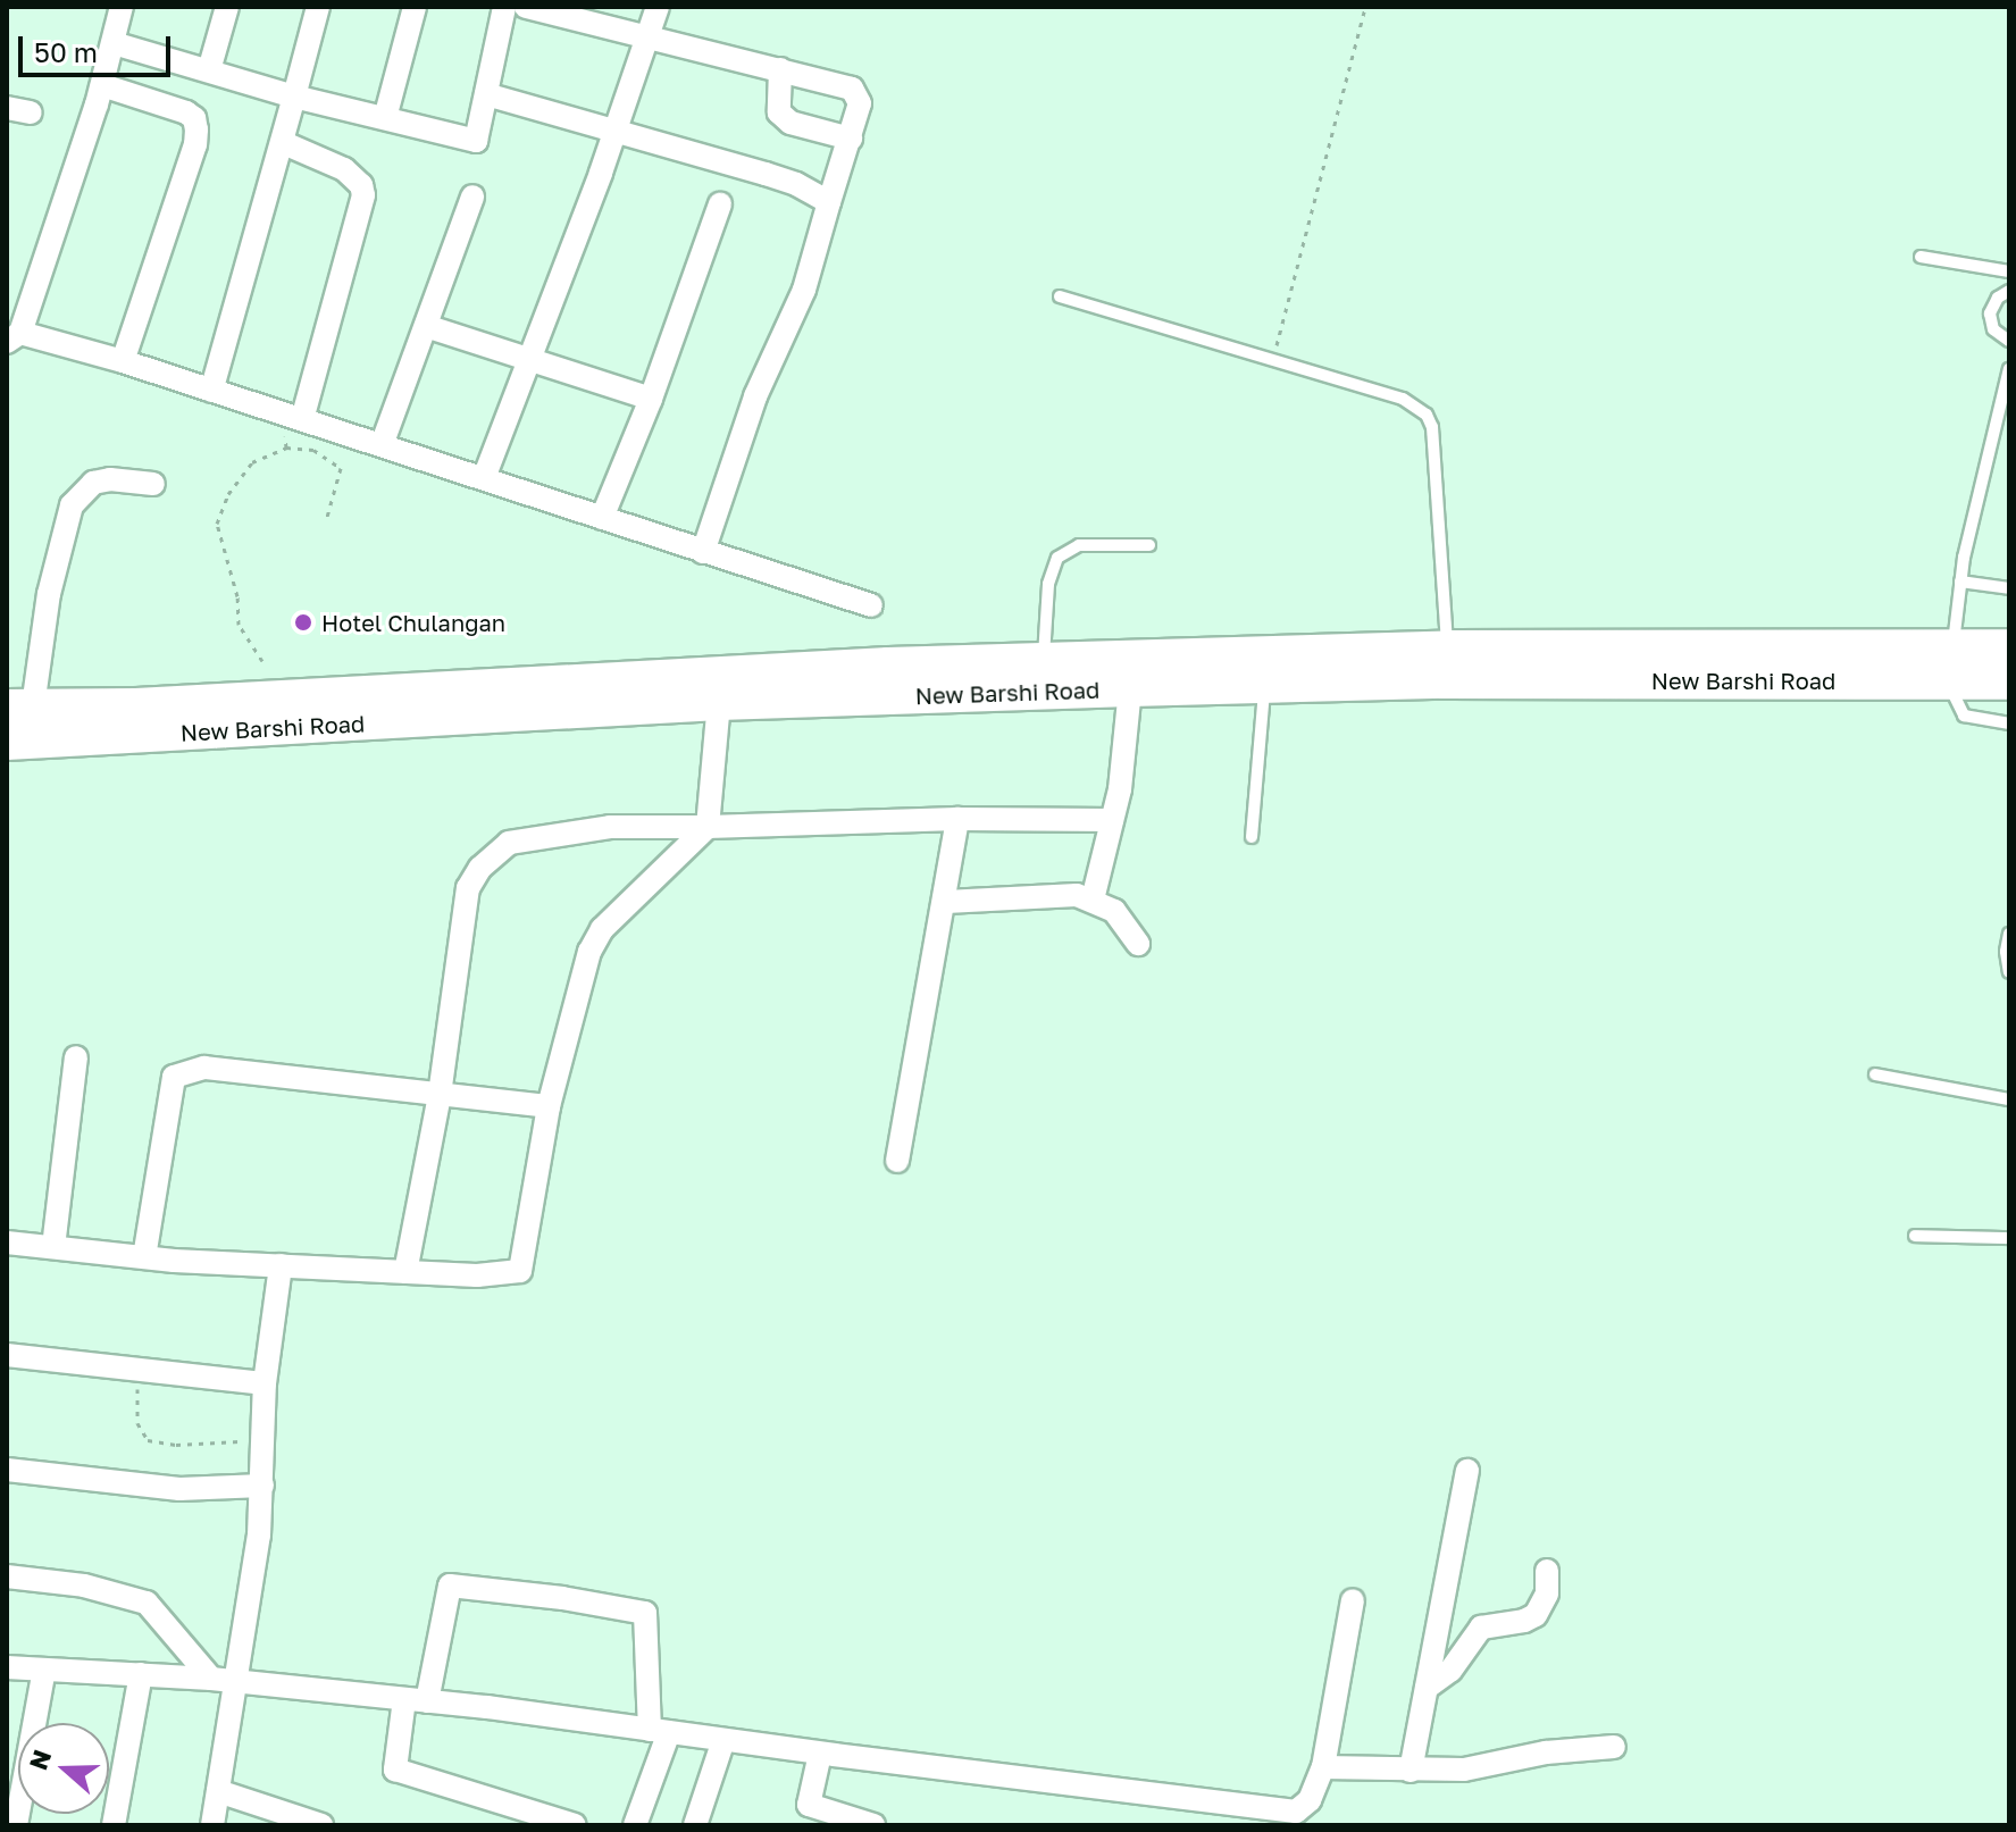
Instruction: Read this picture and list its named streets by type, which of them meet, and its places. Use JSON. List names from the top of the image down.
{
  "streets": {
    "main road": ["New Barshi Road"]
  },
  "places": ["Hotel Chulangan"],
  "scale_bar": "50 m",
  "north": "left"
}
